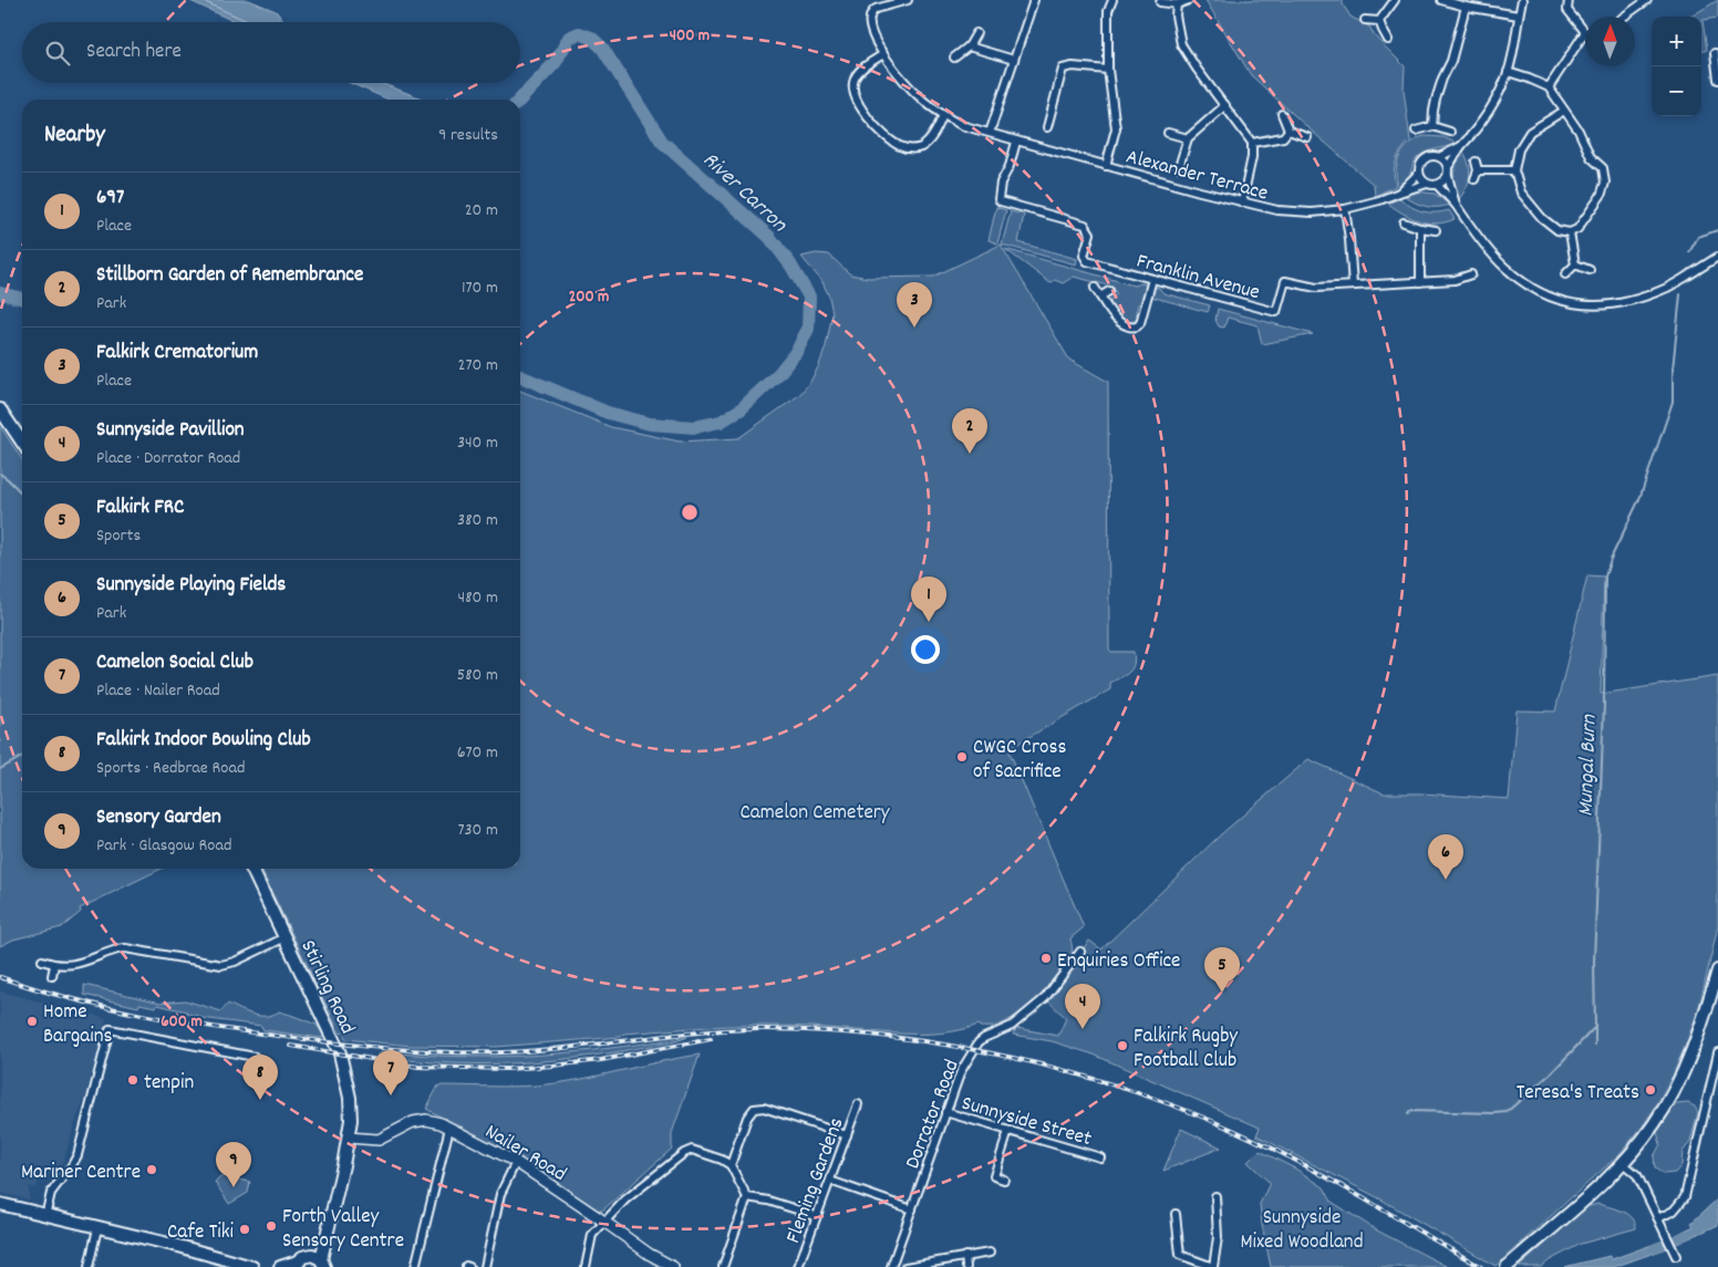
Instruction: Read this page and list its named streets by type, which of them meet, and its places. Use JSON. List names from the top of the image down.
{
  "streets": {
    "main road": ["Stirling Road"],
    "street": [
      "Alexander Terrace",
      "Franklin Avenue",
      "Dorrator Road",
      "Sunnyside Street",
      "Nailer Road",
      "Fleming Gardens"
    ]
  },
  "crossings": [
    ["Alexander Terrace", "Franklin Avenue"],
    ["Stirling Road", "Nailer Road"],
    ["Dorrator Road", "Sunnyside Street"]
  ],
  "water": ["River Carron", "Mungal Burn"],
  "parks": ["Camelon Cemetery", "Sunnyside Mixed Woodland"],
  "places": [
    "CWGC Cross of Sacrifice",
    "Enquiries Office",
    "Home Bargains",
    "Falkirk Rugby Football Club",
    "tenpin",
    "Teresa's Treats",
    "Mariner Centre",
    "Forth Valley Sensory Centre",
    "Cafe Tiki"
  ],
  "north": "top",
  "page": {
    "map_buttons": ["+", "−"],
    "search": "Search here",
    "heading": ["Nearby", "9 results"],
    "list": [
      {
        "mark": "1",
        "name": "697",
        "note": "Place",
        "value": "20 m"
      },
      {
        "mark": "2",
        "name": "Stillborn Garden of Remembrance",
        "note": "Park",
        "value": "170 m"
      },
      {
        "mark": "3",
        "name": "Falkirk Crematorium",
        "note": "Place",
        "value": "270 m"
      },
      {
        "mark": "4",
        "name": "Sunnyside Pavillion",
        "note": "Place · Dorrator Road",
        "value": "340 m"
      },
      {
        "mark": "5",
        "name": "Falkirk FRC",
        "note": "Sports",
        "value": "380 m"
      },
      {
        "mark": "6",
        "name": "Sunnyside Playing Fields",
        "note": "Park",
        "value": "480 m"
      },
      {
        "mark": "7",
        "name": "Camelon Social Club",
        "note": "Place · Nailer Road",
        "value": "580 m"
      },
      {
        "mark": "8",
        "name": "Falkirk Indoor Bowling Club",
        "note": "Sports · Redbrae Road",
        "value": "670 m"
      },
      {
        "mark": "9",
        "name": "Sensory Garden",
        "note": "Park · Glasgow Road",
        "value": "730 m"
      }
    ],
    "pins": [
      "3",
      "2",
      "1",
      "6",
      "5",
      "4",
      "7",
      "8",
      "9"
    ]
  },
  "rings": ["400 m", "200 m", "600 m"]
}
